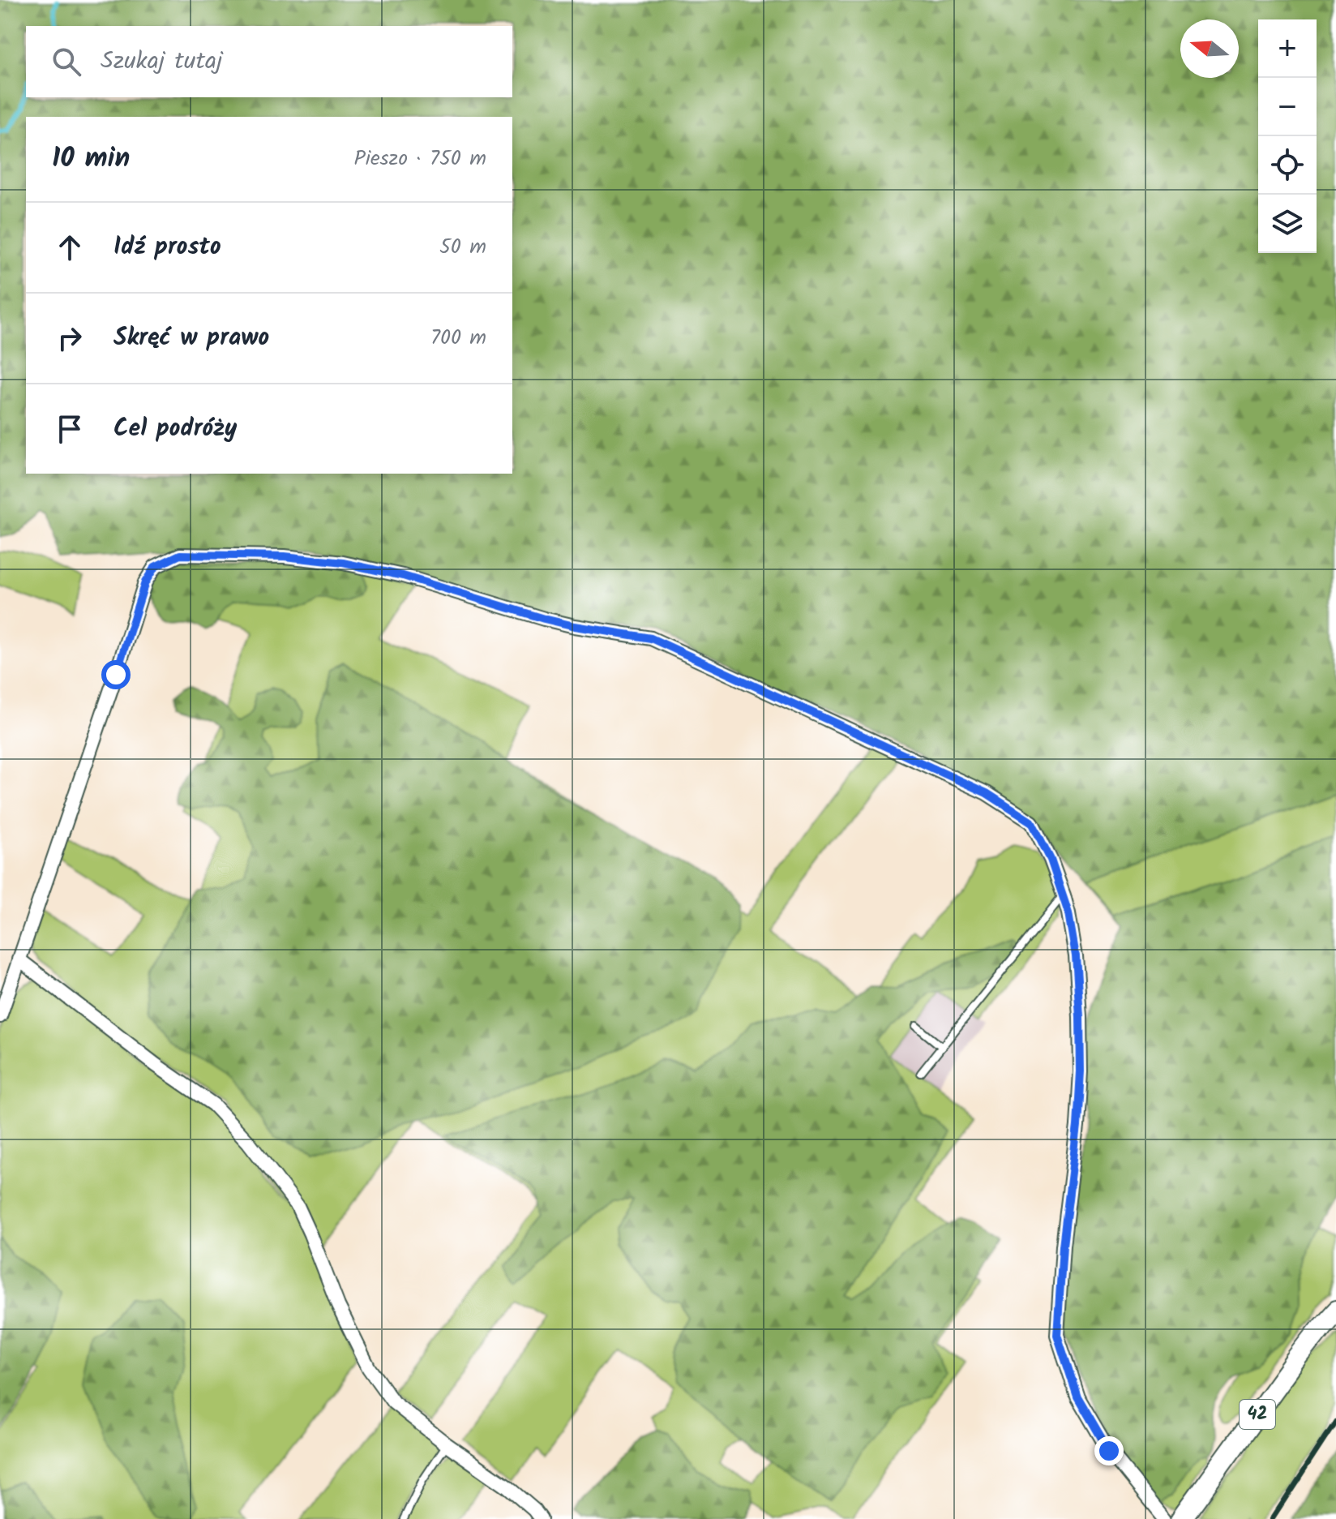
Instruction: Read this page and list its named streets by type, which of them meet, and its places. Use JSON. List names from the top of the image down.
{
  "streets": {
    "main road": ["42"]
  },
  "north": "left",
  "page": {
    "map_buttons": ["+", "−"],
    "search": "Szukaj tutaj",
    "heading": ["10 min", "Pieszo · 750 m"],
    "list": [
      ["Idź prosto", "50 m"],
      ["Skręć w prawo", "700 m"],
      "Cel podróży"
    ]
  }
}
